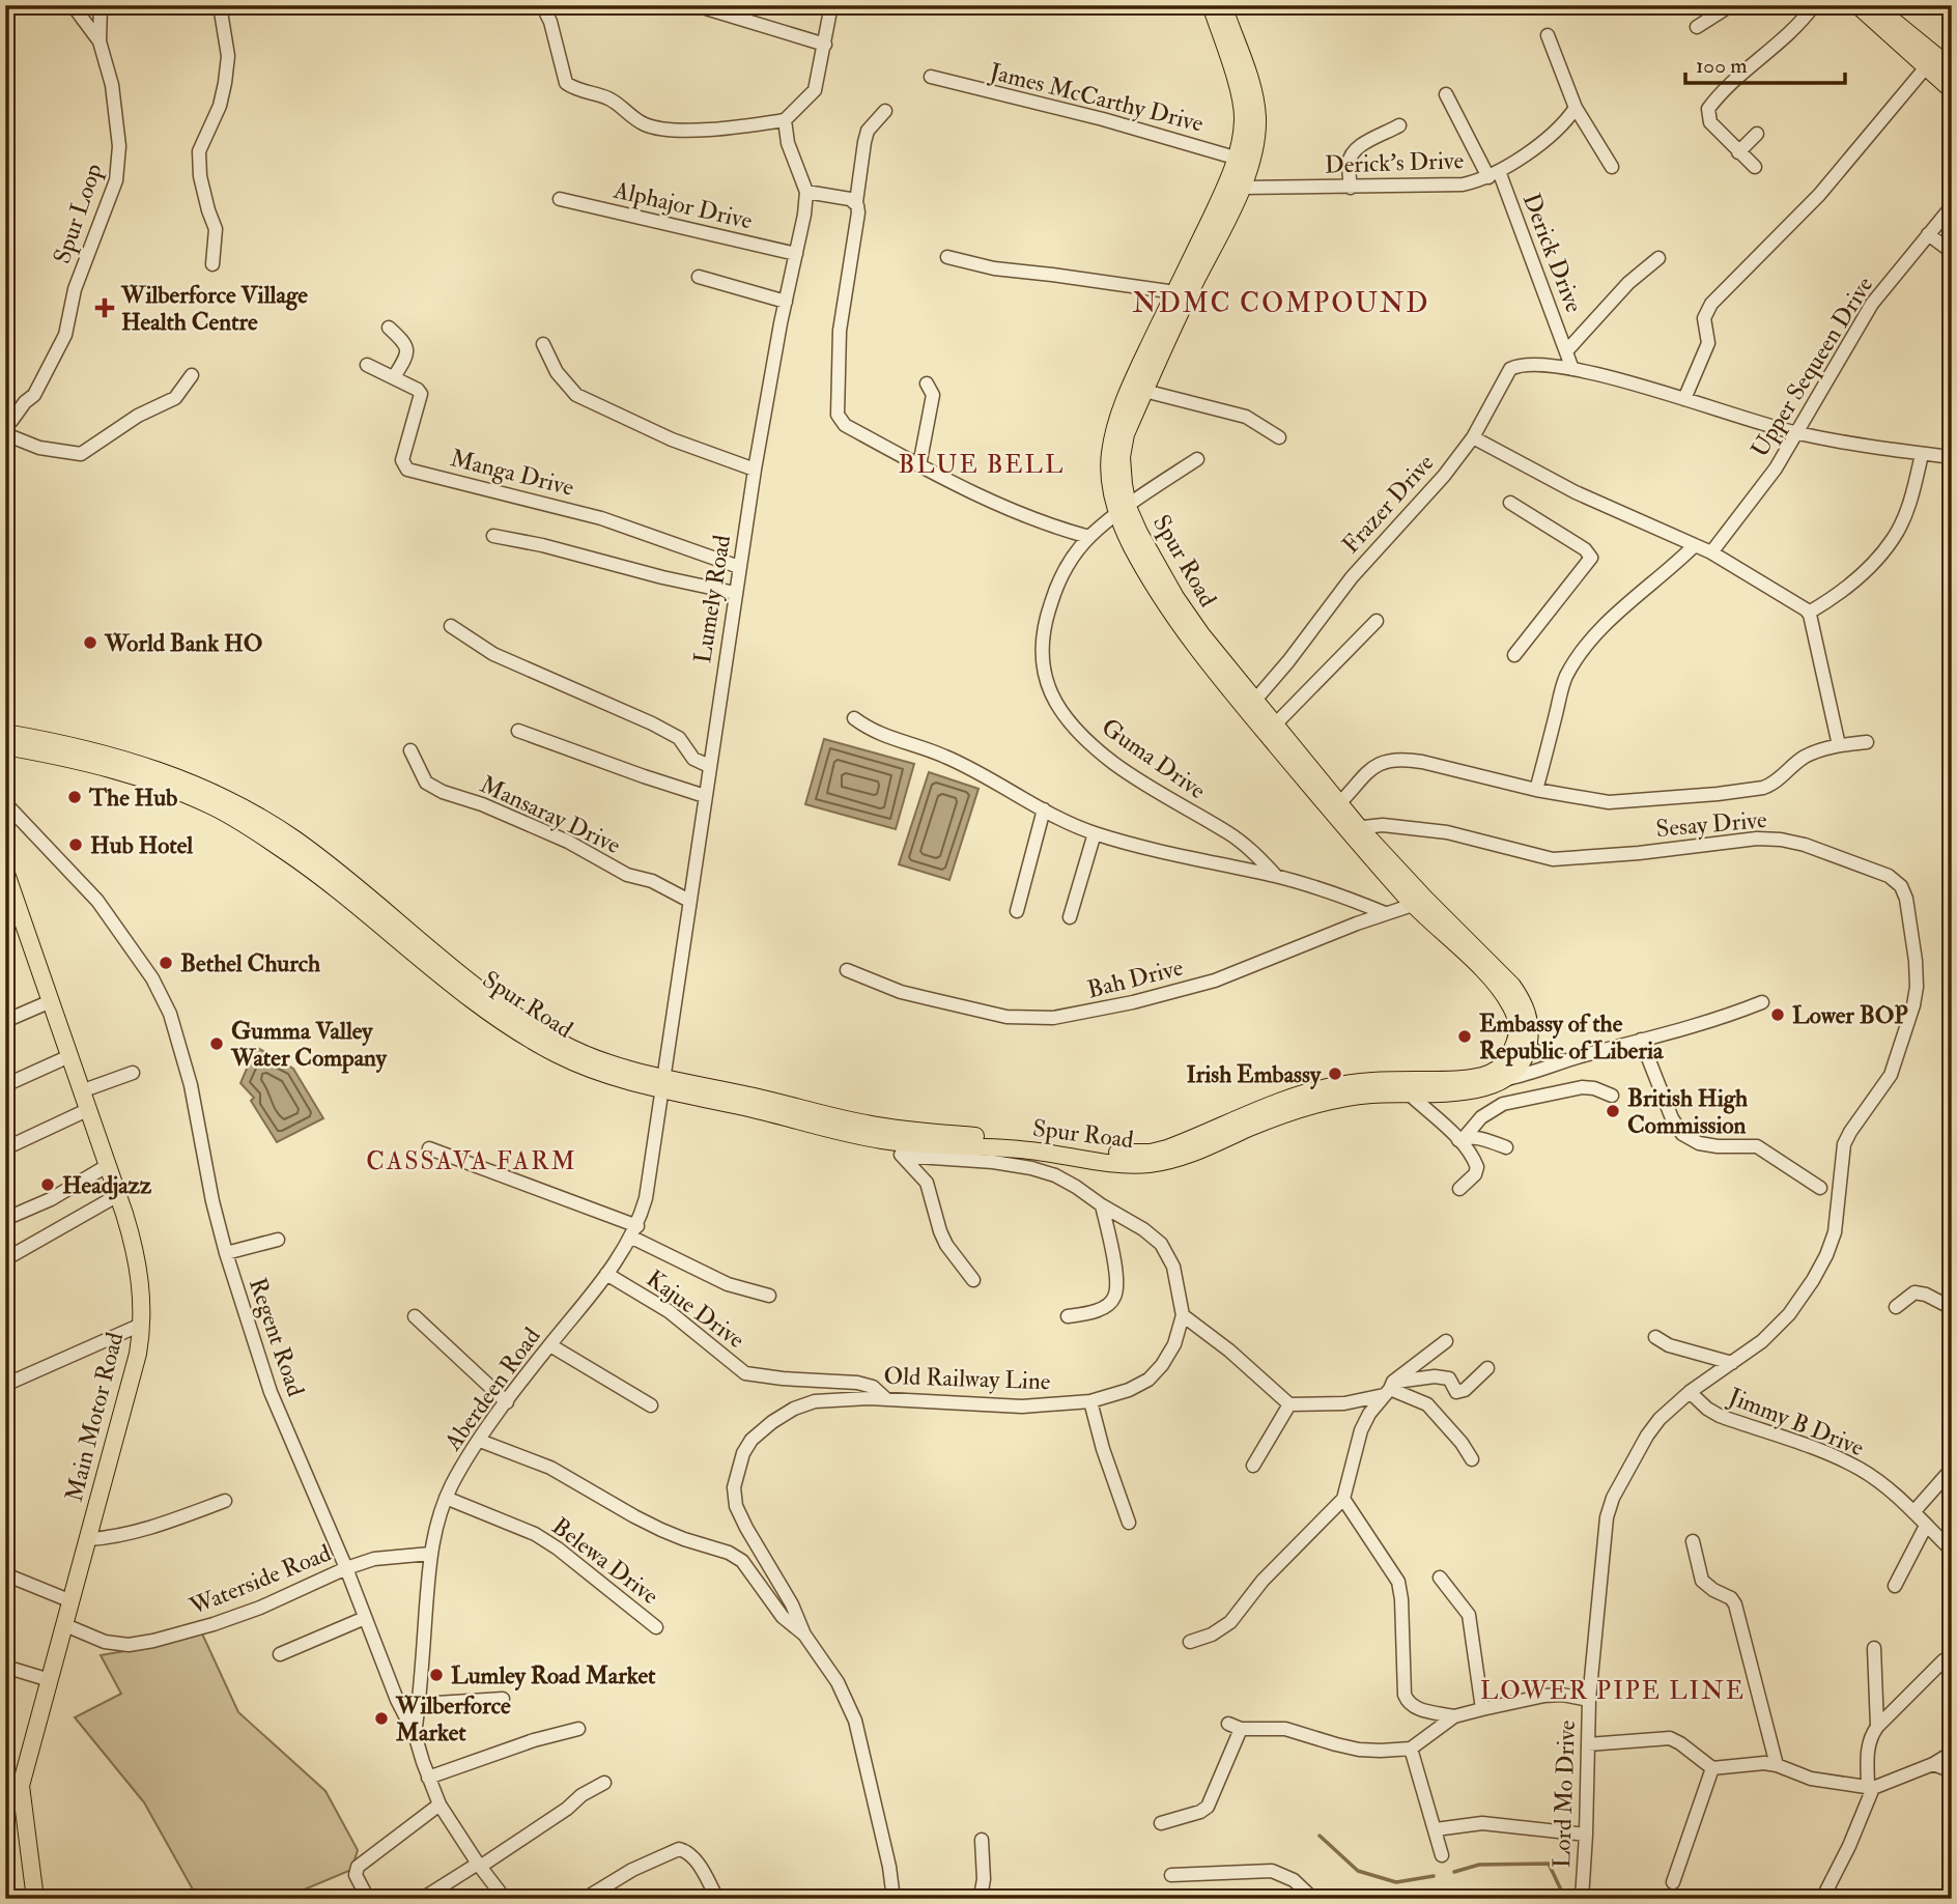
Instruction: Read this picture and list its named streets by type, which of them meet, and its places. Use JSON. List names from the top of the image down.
{
  "streets": {
    "main road": ["Spur Road", "Main Motor Road"],
    "street": [
      "James McCarthy Drive",
      "Derick's Drive",
      "Alphajor Drive",
      "Spur Loop",
      "Derick Drive",
      "Upper Sequeen Drive",
      "Manga Drive",
      "Frazer Drive",
      "Lumely Road",
      "Guma Drive",
      "Mansaray Drive",
      "Sesay Drive",
      "Bah Drive",
      "Kajue Drive",
      "Regent Road",
      "Old Railway Line",
      "Aberdeen Road",
      "Jimmy B Drive",
      "Belewa Drive",
      "Waterside Road",
      "Lord Mo Drive"
    ]
  },
  "crossings": [
    ["James McCarthy Drive", "Spur Road"],
    ["Derick's Drive", "Derick Drive"],
    ["Derick's Drive", "Spur Road"],
    ["Alphajor Drive", "Lumely Road"],
    ["Derick Drive", "Frazer Drive"],
    ["Manga Drive", "Lumely Road"],
    ["Frazer Drive", "Spur Road"],
    ["Spur Road", "Lumely Road"],
    ["Spur Road", "Guma Drive"],
    ["Spur Road", "Sesay Drive"],
    ["Spur Road", "Bah Drive"],
    ["Spur Road", "Aberdeen Road"],
    ["Lumely Road", "Mansaray Drive"],
    ["Lumely Road", "Aberdeen Road"],
    ["Sesay Drive", "Jimmy B Drive"],
    ["Sesay Drive", "Lord Mo Drive"],
    ["Kajue Drive", "Old Railway Line"],
    ["Kajue Drive", "Aberdeen Road"],
    ["Regent Road", "Aberdeen Road"],
    ["Regent Road", "Waterside Road"],
    ["Old Railway Line", "Aberdeen Road"],
    ["Aberdeen Road", "Belewa Drive"],
    ["Aberdeen Road", "Waterside Road"],
    ["Main Motor Road", "Waterside Road"]
  ],
  "districts": [
    "NDMC COMPOUND",
    "BLUE BELL",
    "CASSAVA FARM",
    "LOWER PIPE LINE"
  ],
  "places": {
    "health": ["Wilberforce Village Health Centre"],
    "other": [
      "World Bank HO",
      "The Hub",
      "Hub Hotel",
      "Bethel Church",
      "Lower BOP",
      "Embassy of the Republic of Liberia",
      "Gumma Valley Water Company",
      "Irish Embassy",
      "British High Commission",
      "Headjazz",
      "Lumley Road Market",
      "Wilberforce Market"
    ]
  },
  "scale_bar": "100 m"
}
